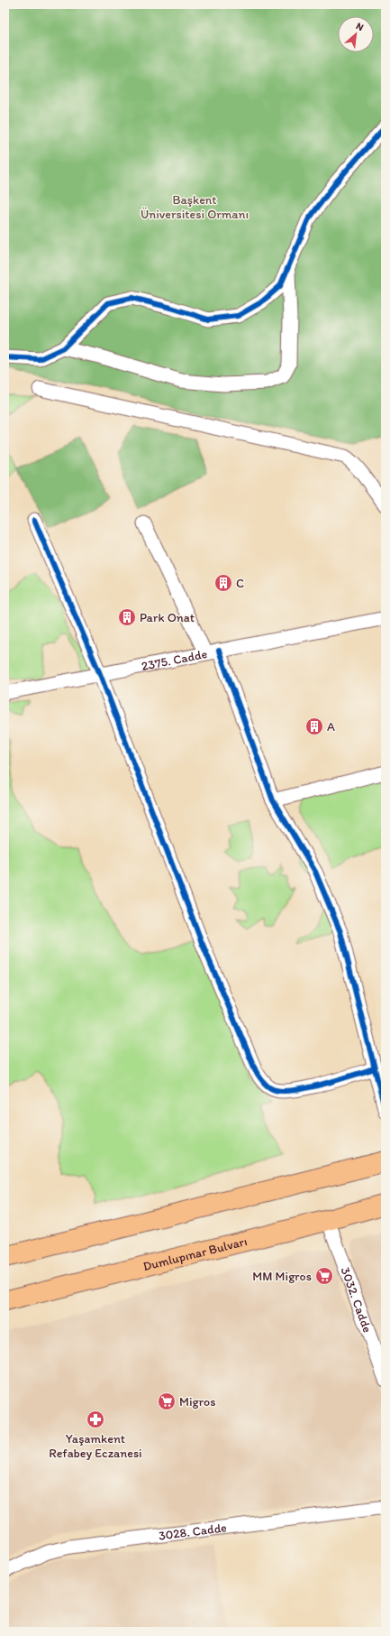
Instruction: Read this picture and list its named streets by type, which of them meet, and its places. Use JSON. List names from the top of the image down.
{
  "streets": {
    "highway": ["Dumlupınar Bulvarı"],
    "street": ["2375. Cadde", "3032. Cadde", "3028. Cadde"]
  },
  "crossings": [
    ["Dumlupınar Bulvarı", "3032. Cadde"]
  ],
  "parks": ["Başkent Üniversitesi Ormanı"],
  "places": {
    "building": ["C", "Park Onat", "A"],
    "supermarket": ["MM Migros", "Migros"],
    "pharmacy": ["Yaşamkent Refabey Eczanesi"]
  },
  "north": "top right"
}
